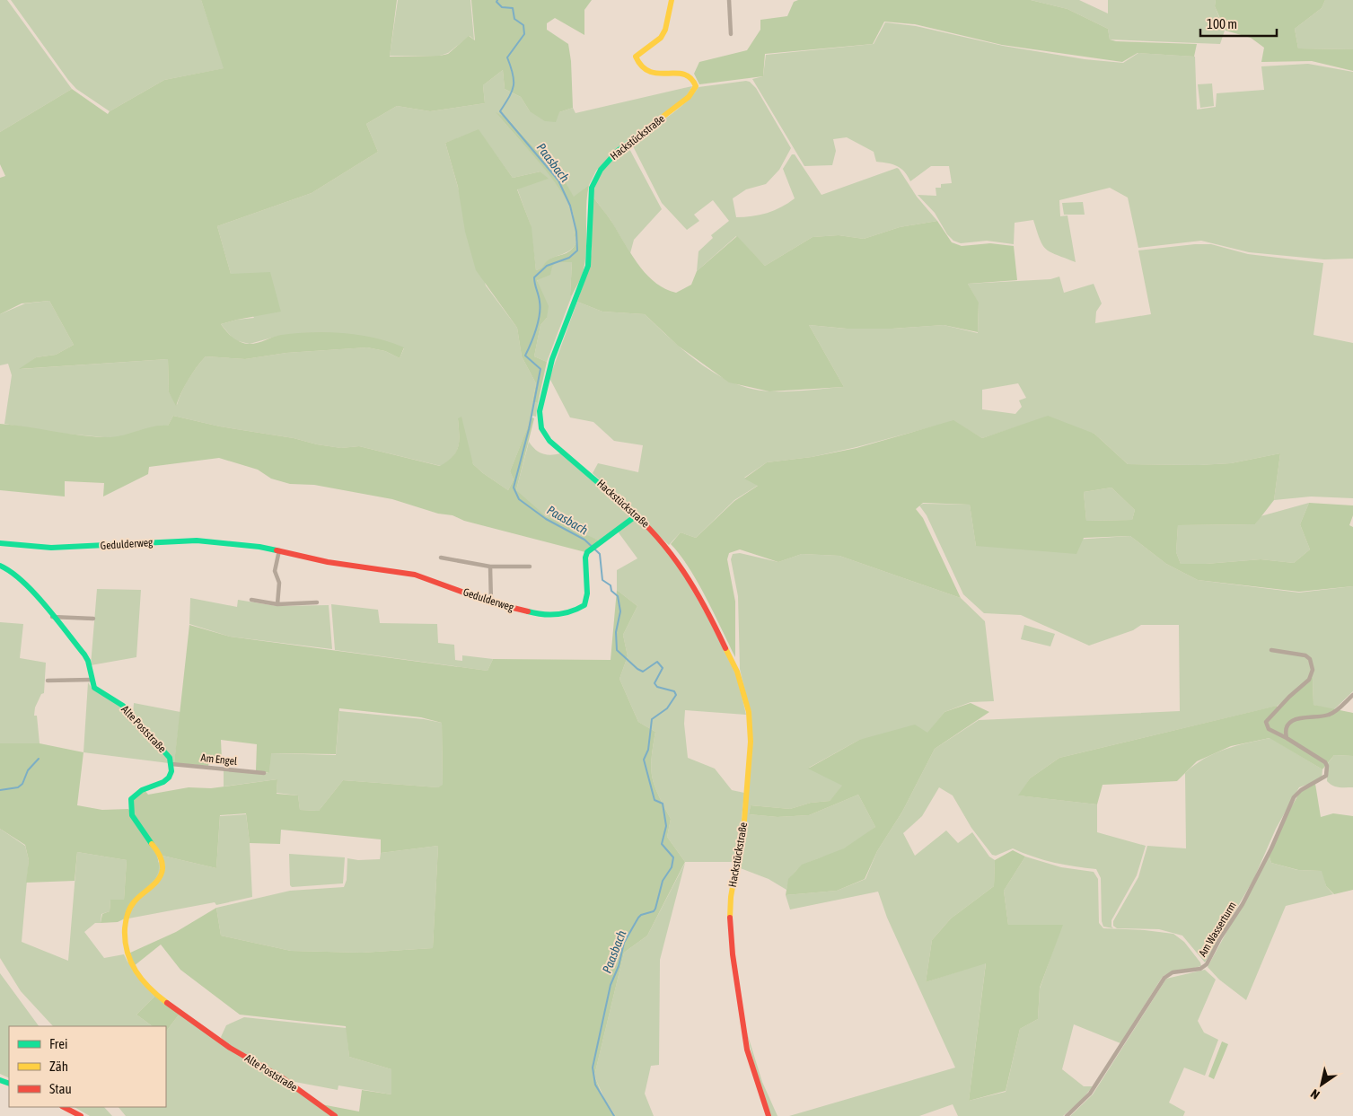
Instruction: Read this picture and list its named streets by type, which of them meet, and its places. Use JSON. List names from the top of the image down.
{
  "streets": {
    "street": [
      "Hackstückstraße",
      "Gedulderweg",
      "Alte Poststraße",
      "Am Engel",
      "Am Wasserturm"
    ]
  },
  "crossings": [
    ["Hackstückstraße", "Gedulderweg"],
    ["Alte Poststraße", "Am Engel"]
  ],
  "water": ["Paasbach"],
  "legend": ["Frei", "Zäh", "Stau"],
  "scale_bar": "100 m",
  "north": "bottom left"
}
